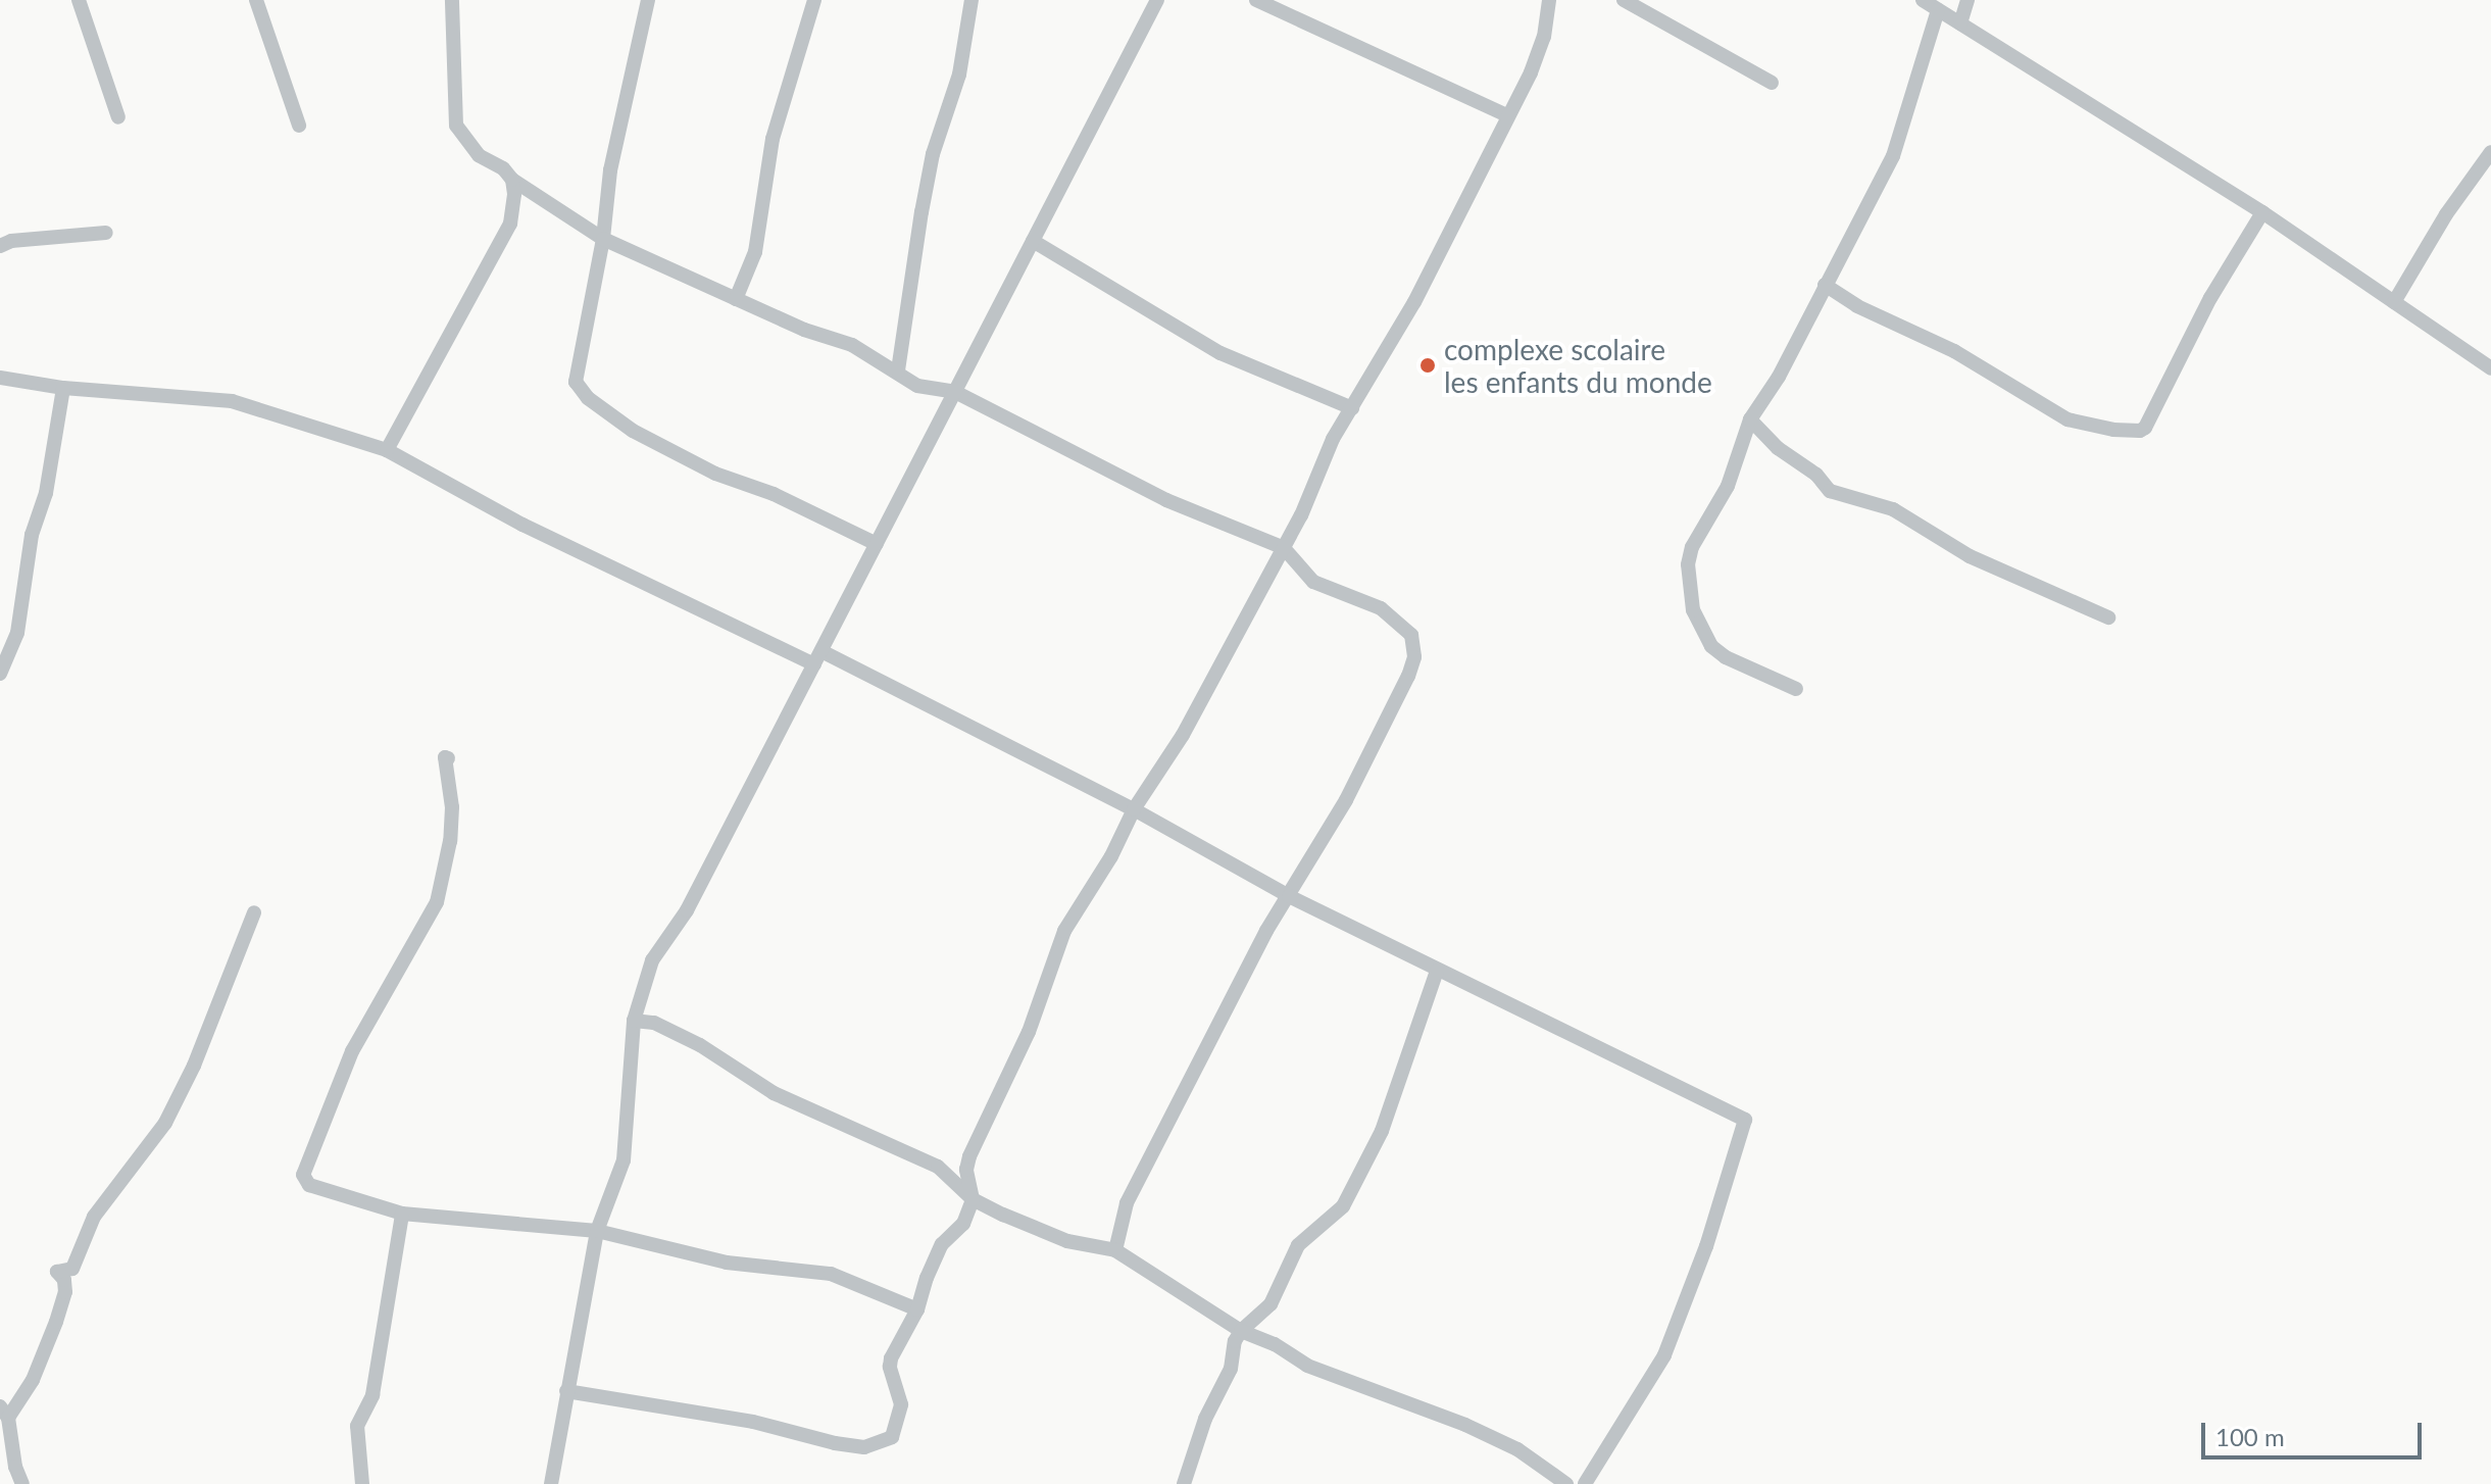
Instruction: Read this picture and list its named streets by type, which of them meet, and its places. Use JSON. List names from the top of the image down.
{
  "places": ["complexe scolaire les enfants du monde"],
  "scale_bar": "100 m"
}
